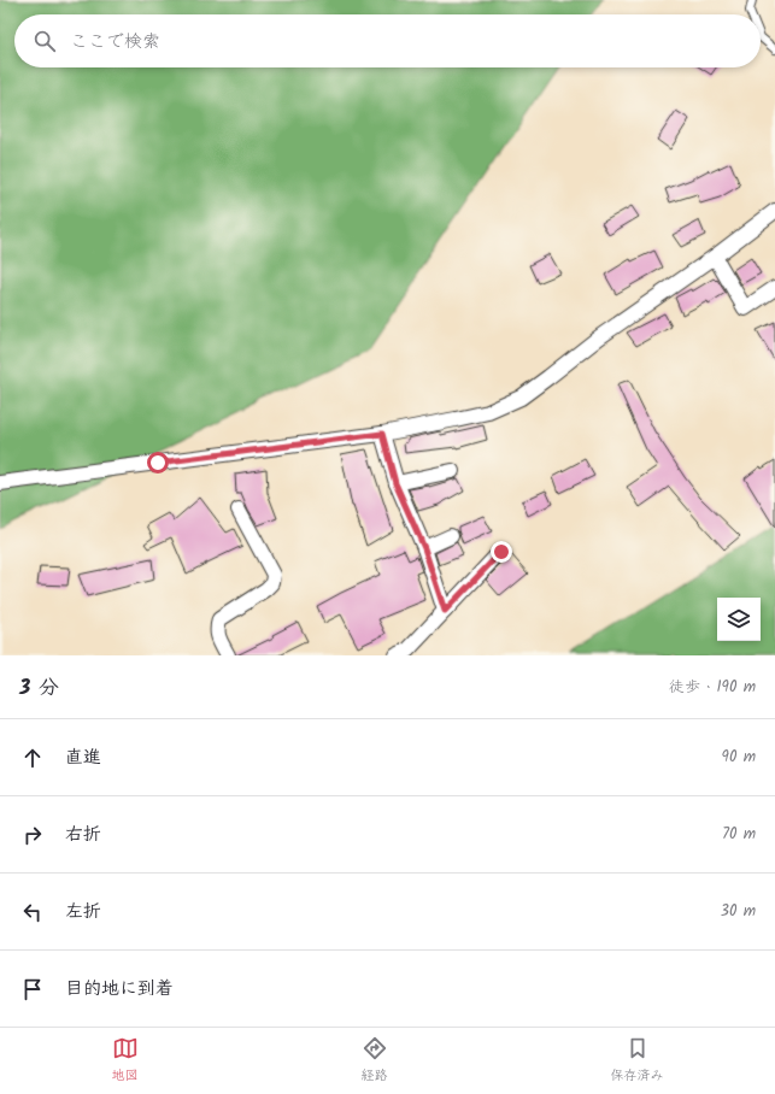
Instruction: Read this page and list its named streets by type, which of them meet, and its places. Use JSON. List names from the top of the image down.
{
  "page": {
    "search": "ここで検索",
    "heading": ["3 分", "徒歩 · 190 m"],
    "list": [
      ["直進", "90 m"],
      ["右折", "70 m"],
      ["左折", "30 m"],
      "目的地に到着"
    ],
    "nav": ["地図", "経路", "保存済み"]
  }
}
